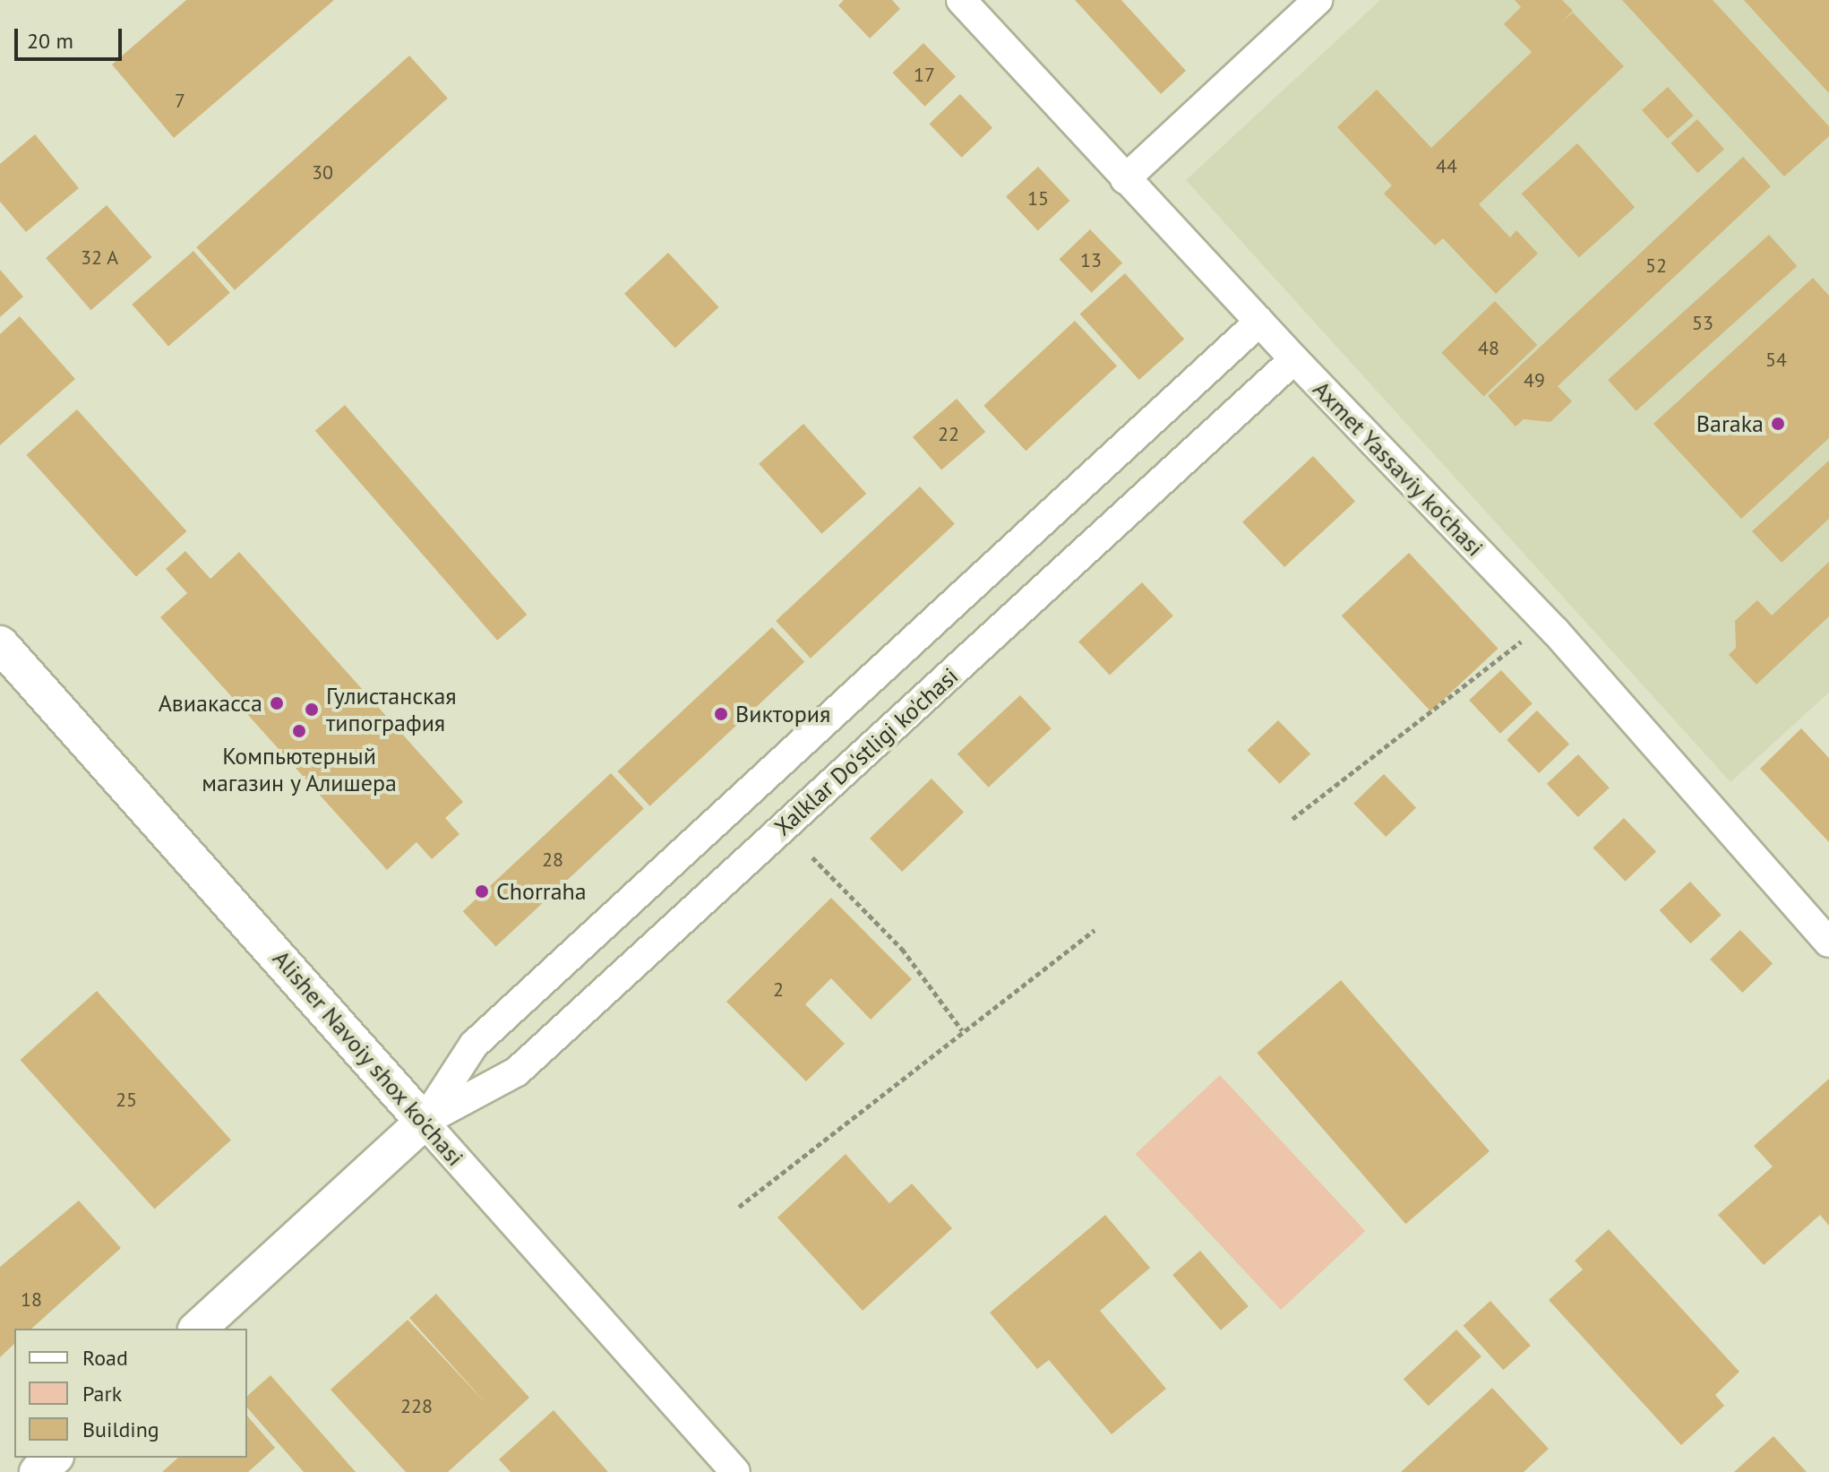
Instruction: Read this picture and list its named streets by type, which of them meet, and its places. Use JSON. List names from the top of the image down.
{
  "streets": {
    "street": ["Axmet Yassaviy ko'chasi", "Xalklar Do'stligi ko'chasi", "Alisher Navoiy shox ko'chasi"]
  },
  "crossings": [
    ["Axmet Yassaviy ko'chasi", "Xalklar Do'stligi ko'chasi"],
    ["Xalklar Do'stligi ko'chasi", "Alisher Navoiy shox ko'chasi"]
  ],
  "places": [
    "Baraka",
    "Авиакасса",
    "Гулистанская типография",
    "Виктория",
    "Компьютерный магазин у Алишера",
    "Chorraha"
  ],
  "house_numbers": [
    "17",
    "7",
    "44",
    "30",
    "15",
    "32 А",
    "13",
    "52",
    "53",
    "48",
    "54",
    "49",
    "22",
    "28",
    "2",
    "25",
    "18",
    "228"
  ],
  "legend": ["Road", "Park", "Building"],
  "scale_bar": "20 m"
}
